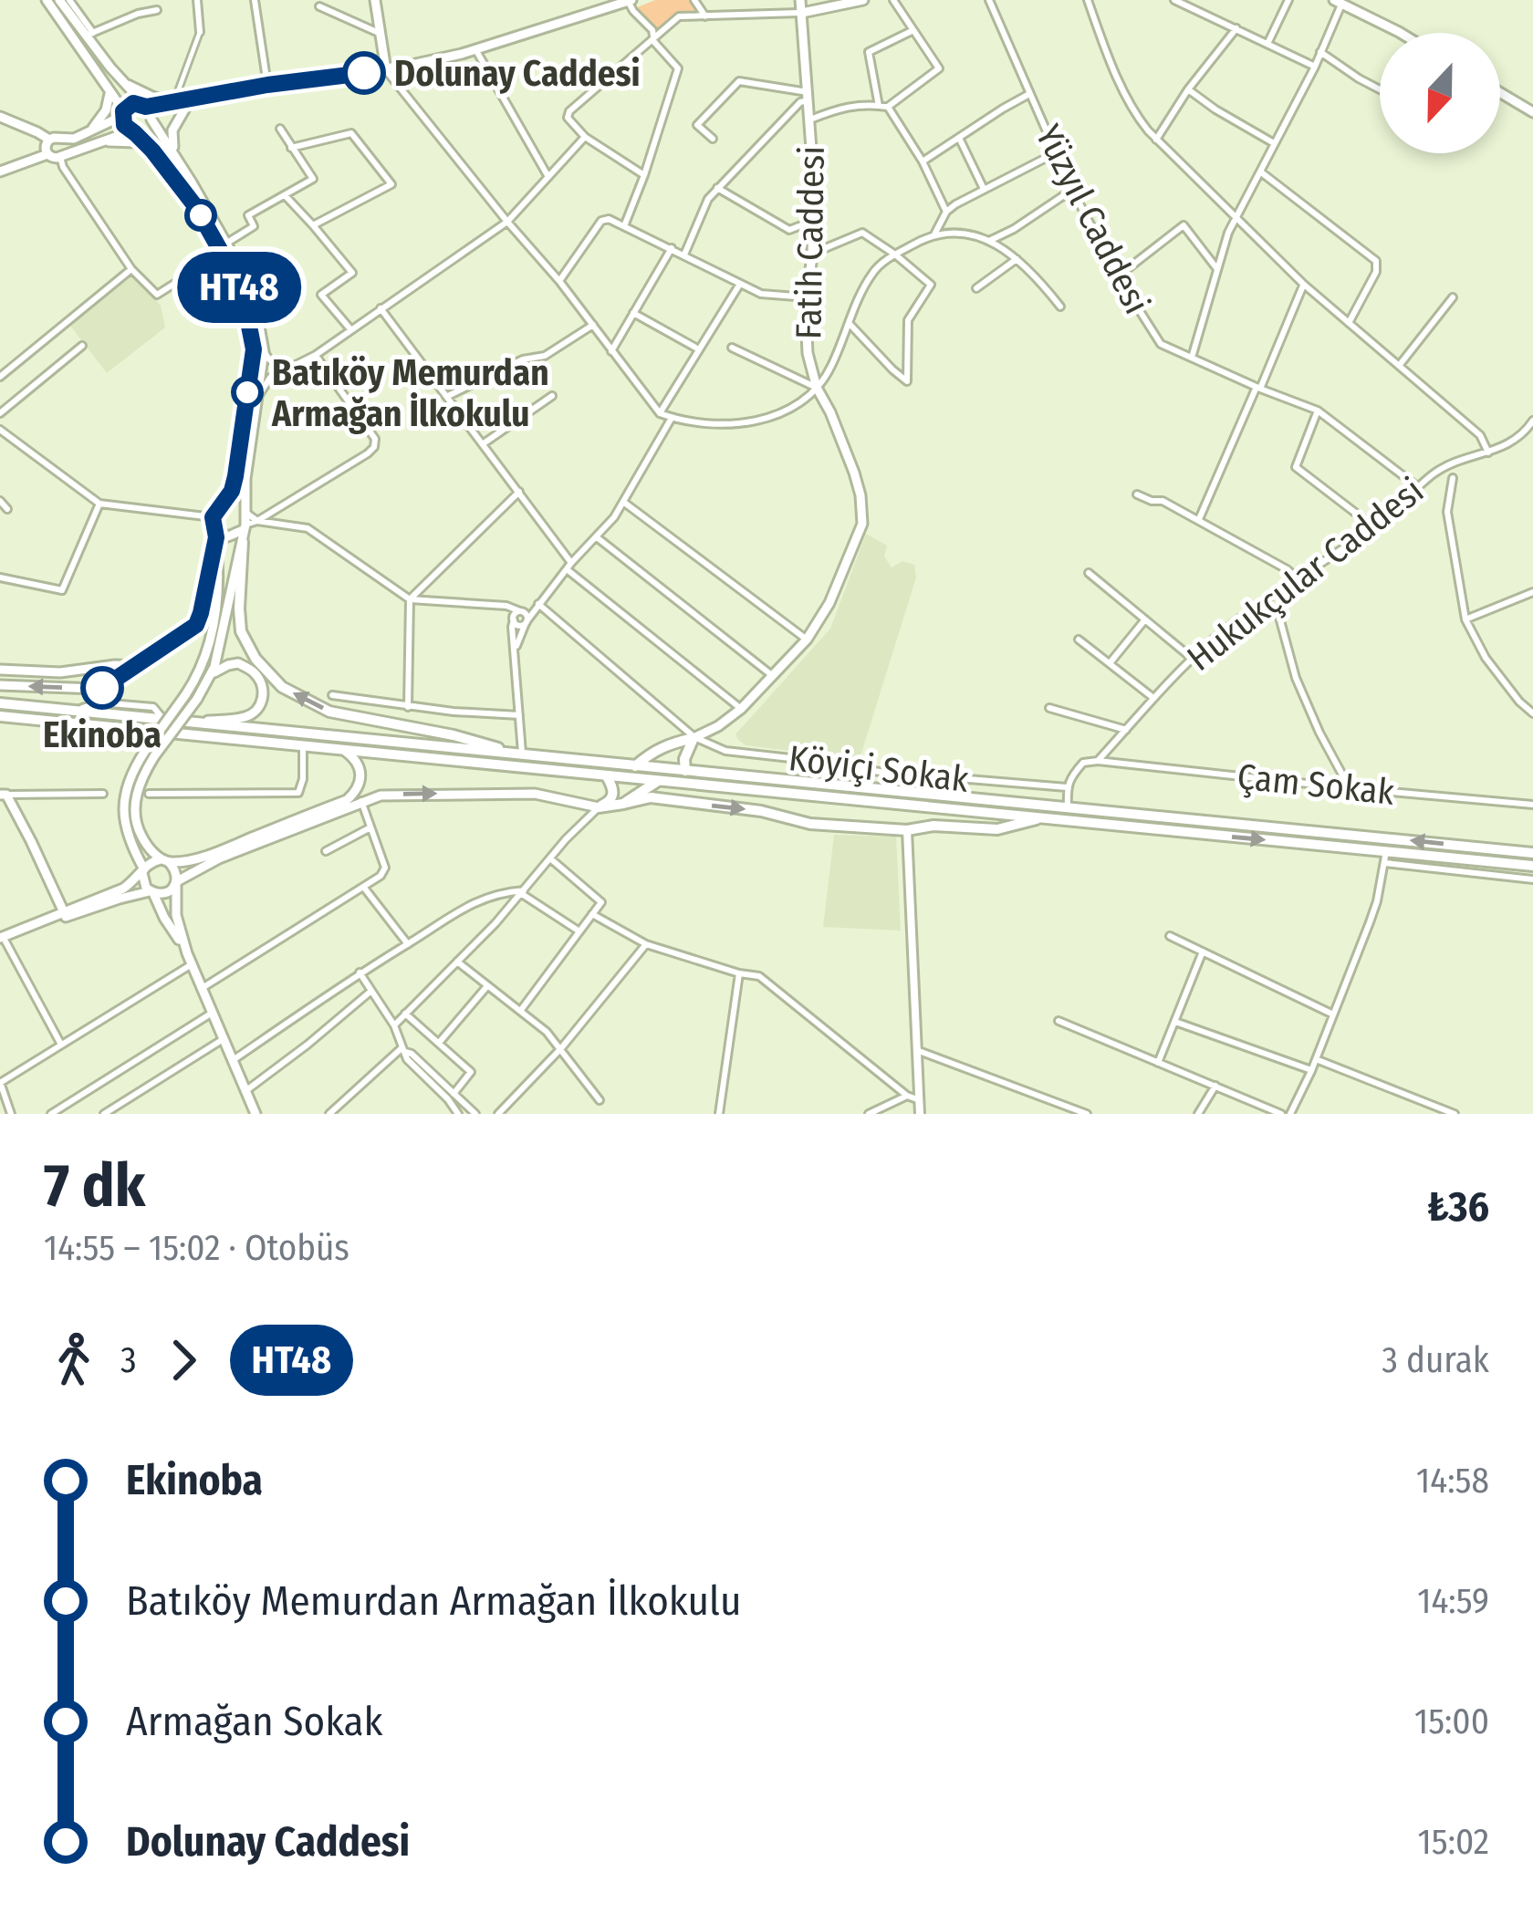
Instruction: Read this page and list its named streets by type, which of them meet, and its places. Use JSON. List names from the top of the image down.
{
  "streets": {
    "main road": ["Fatih Caddesi"],
    "street": [
      "Yüzyıl Caddesi",
      "Hukukçular Caddesi",
      "Köyiçi Sokak",
      "Çam Sokak"
    ]
  },
  "crossings": [
    ["Yüzyıl Caddesi", "Hukukçular Caddesi"],
    ["Fatih Caddesi", "Köyiçi Sokak"],
    ["Hukukçular Caddesi", "Köyiçi Sokak"],
    ["Hukukçular Caddesi", "Çam Sokak"]
  ],
  "places": ["Dolunay Caddesi", "Batıköy Memurdan Armağan İlkokulu", "Ekinoba"],
  "lines": ["bus line HT48"],
  "north": "bottom",
  "page": {
    "on_map": "HT48",
    "heading": ["7 dk", "14:55 – 15:02 · Otobüs", "₺36"],
    "legs": ["3", "HT48", "3 durak"],
    "list": [
      {
        "name": "Ekinoba",
        "value": "14:58"
      },
      {
        "name": "Batıköy Memurdan Armağan İlkokulu",
        "value": "14:59"
      },
      {
        "name": "Armağan Sokak",
        "value": "15:00"
      },
      {
        "name": "Dolunay Caddesi",
        "value": "15:02"
      }
    ]
  }
}
